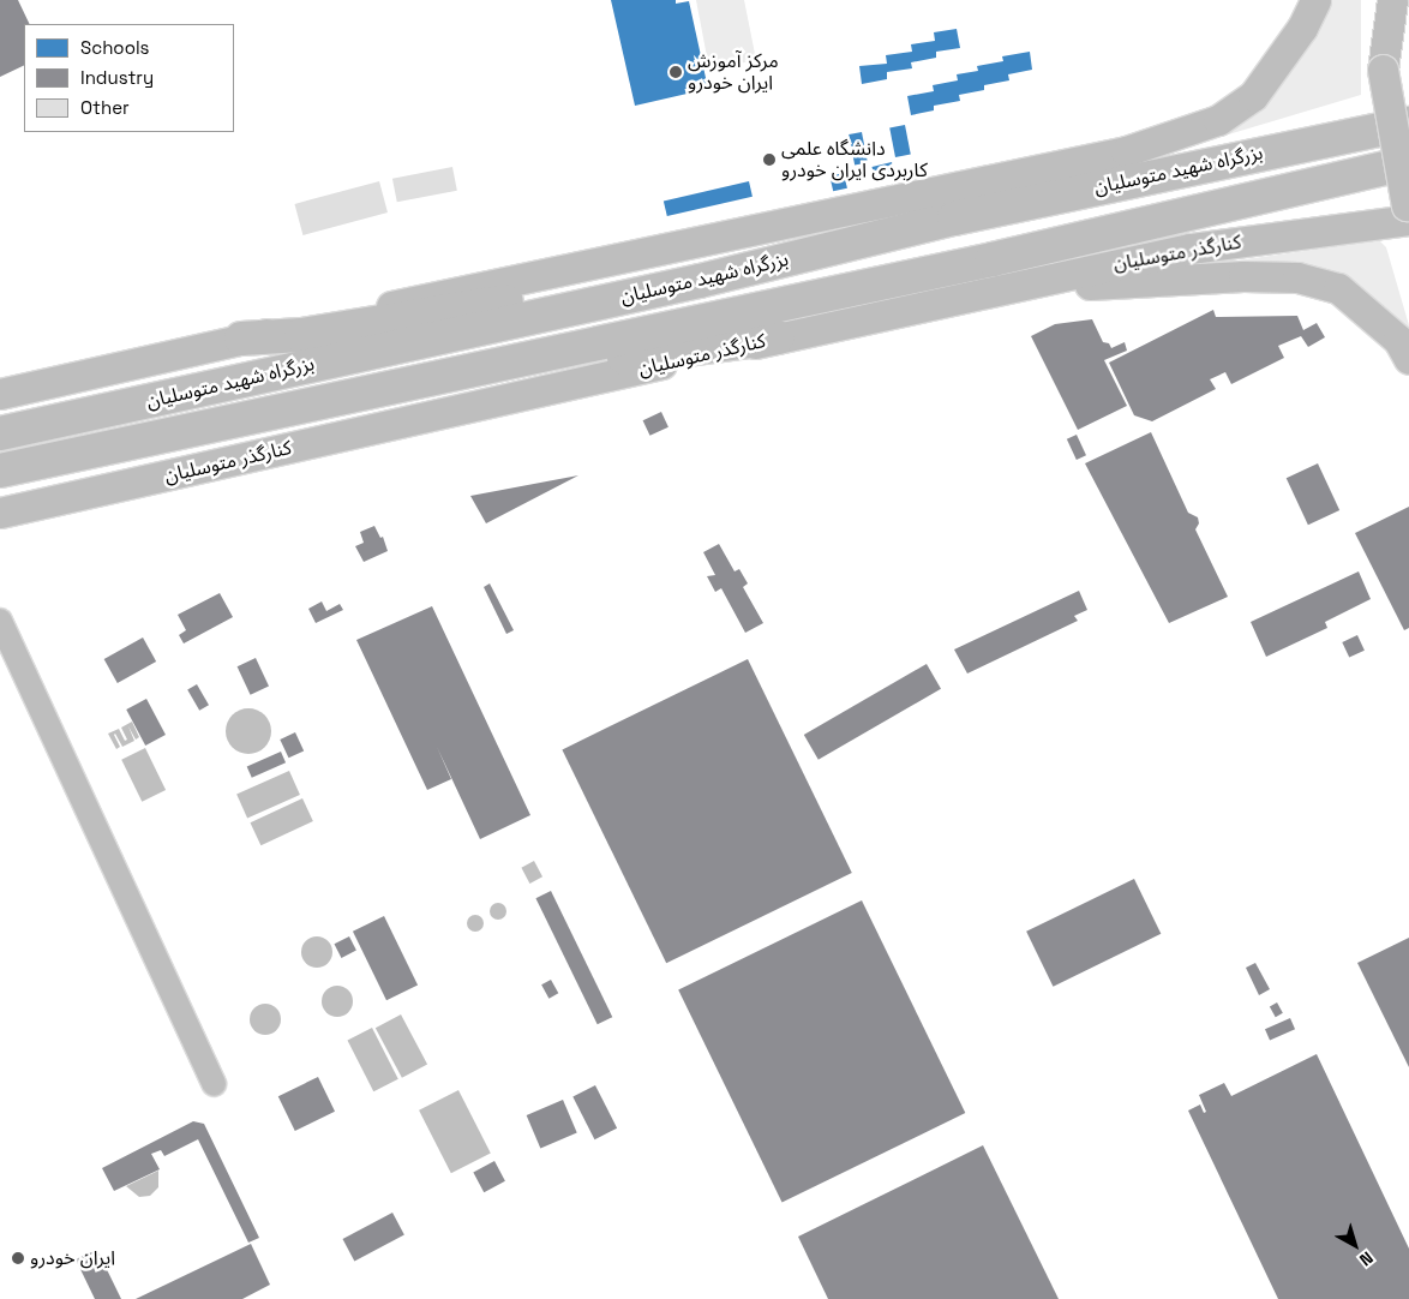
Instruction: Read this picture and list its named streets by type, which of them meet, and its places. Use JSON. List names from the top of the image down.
{
  "streets": {
    "highway": ["بزرگراه شهید متوسلیان"],
    "main road": ["کنارگذر متوسلیان"]
  },
  "places": ["مرکز آموزش ایران خودرو", "دانشگاه علمی کاربردی ایران خودرو", "ایران خودرو"],
  "legend": ["Schools", "Industry", "Other"],
  "north": "bottom right"
}
